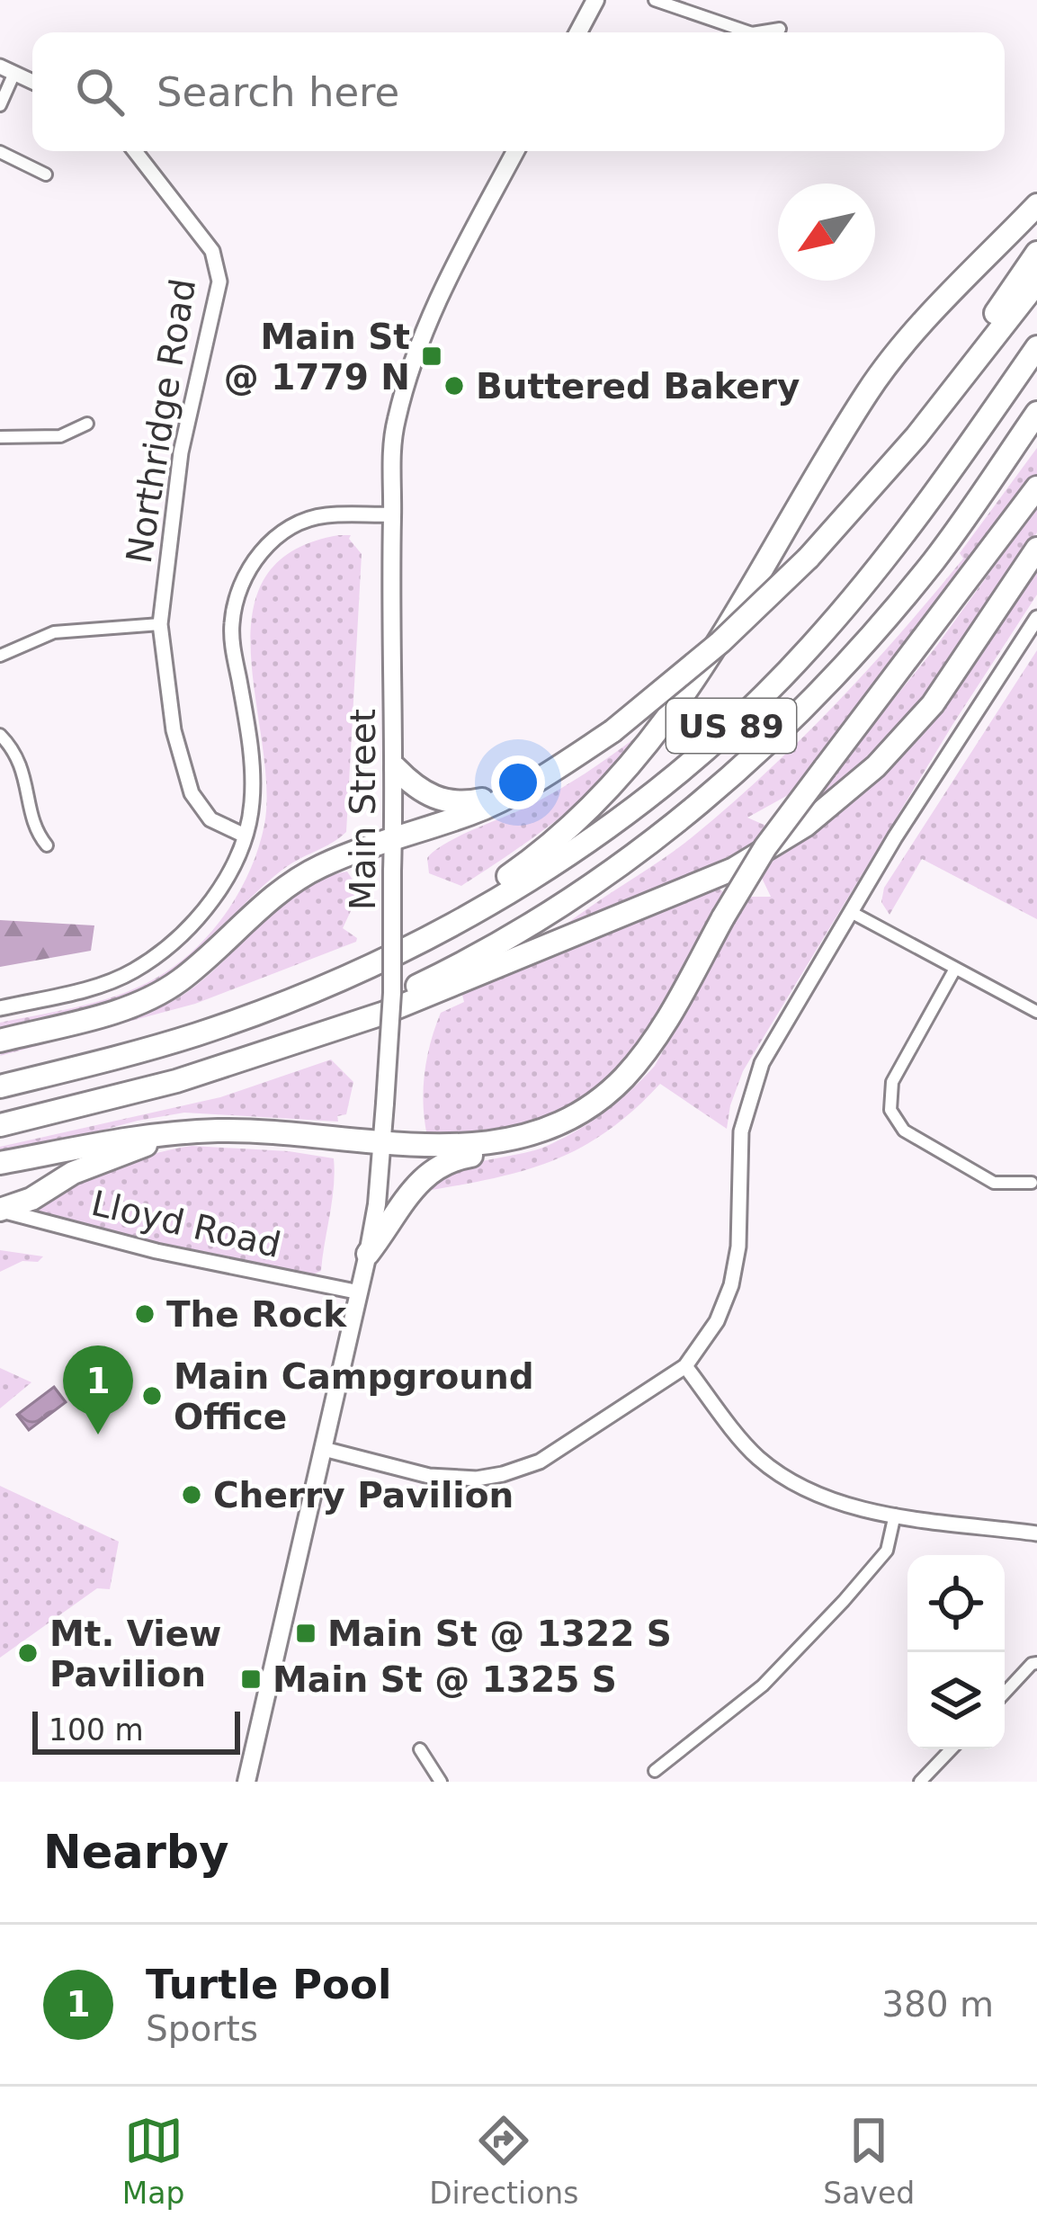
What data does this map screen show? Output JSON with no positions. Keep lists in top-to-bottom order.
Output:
{
  "streets": {
    "highway": ["US 89"],
    "main road": ["Main Street"],
    "street": ["Northridge Road", "Lloyd Road"]
  },
  "places": {
    "transit": ["Main St @ 1779 N", "Main St @ 1322 S", "Main St @ 1325 S"],
    "other": [
      "Buttered Bakery",
      "The Rock",
      "Main Campground Office",
      "Cherry Pavilion",
      "Mt. View Pavilion"
    ]
  },
  "scale_bar": "100 m",
  "north": "bottom left",
  "page": {
    "search": "Search here",
    "pins": "1",
    "scale": "100 m",
    "heading": "Nearby",
    "list": [
      {
        "mark": "1",
        "name": "Turtle Pool",
        "note": "Sports",
        "value": "380 m"
      }
    ],
    "nav": ["Map", "Directions", "Saved"]
  }
}
